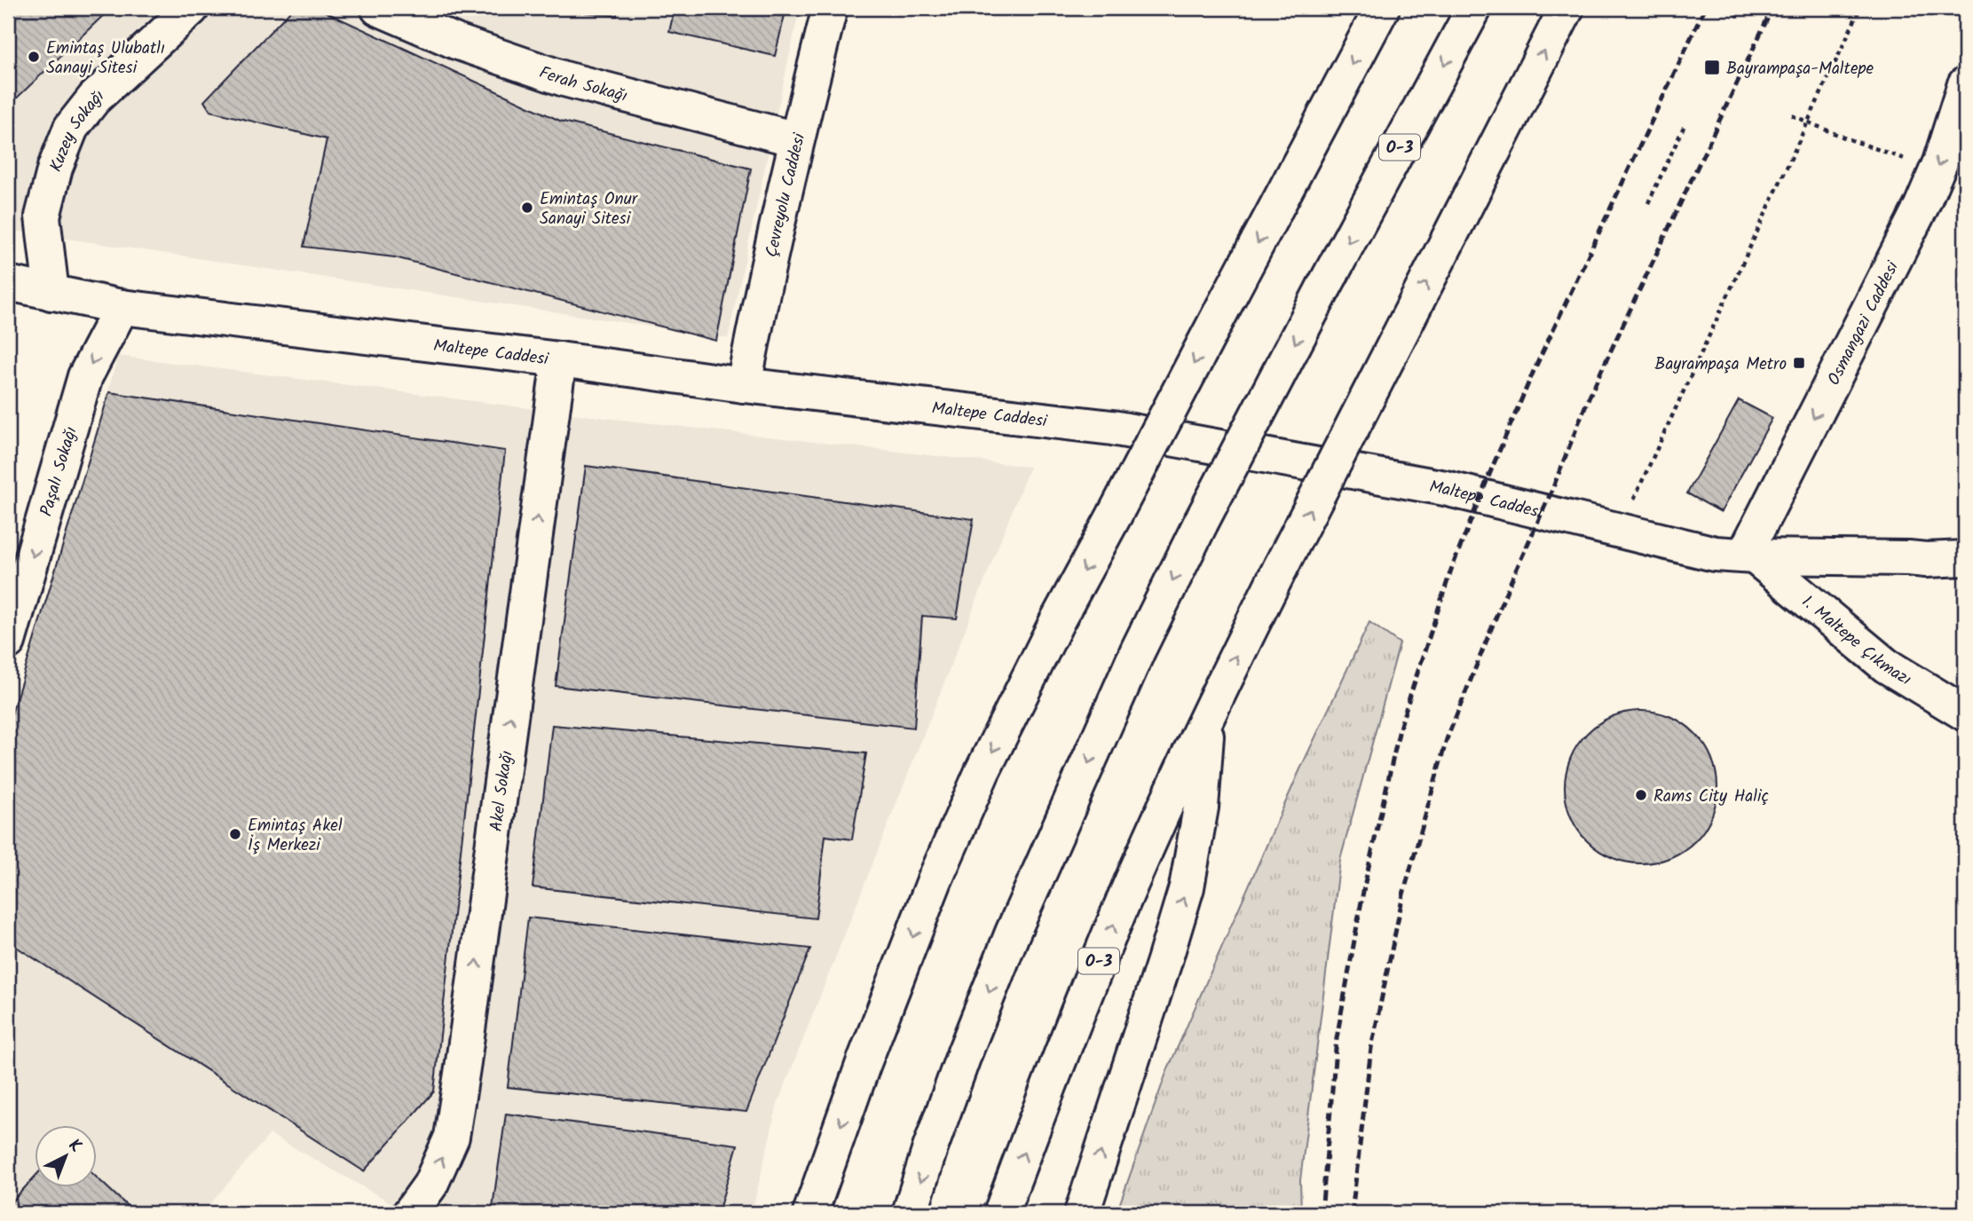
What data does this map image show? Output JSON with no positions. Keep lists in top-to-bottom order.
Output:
{
  "streets": {
    "main road": [
      "Ferah Sokağı",
      "Kuzey Sokağı",
      "O-3",
      "Çevreyolu Caddesi",
      "Osmangazi Caddesi",
      "Maltepe Caddesi",
      "Paşalı Sokağı",
      "1. Maltepe Çıkmazı",
      "Akel Sokağı"
    ]
  },
  "crossings": [
    ["Ferah Sokağı", "Çevreyolu Caddesi"],
    ["Kuzey Sokağı", "Maltepe Caddesi"],
    ["Çevreyolu Caddesi", "Maltepe Caddesi"],
    ["Osmangazi Caddesi", "Maltepe Caddesi"],
    ["Osmangazi Caddesi", "1. Maltepe Çıkmazı"],
    ["Maltepe Caddesi", "Paşalı Sokağı"],
    ["Maltepe Caddesi", "1. Maltepe Çıkmazı"],
    ["Maltepe Caddesi", "Akel Sokağı"]
  ],
  "one_way": ["Osmangazi Caddesi", "Paşalı Sokağı", "Akel Sokağı"],
  "places": {
    "other": [
      "Emintaş Ulubatlı Sanayi Sitesi",
      "Emintaş Onur Sanayi Sitesi",
      "Rams City Haliç",
      "Emintaş Akel İş Merkezi"
    ],
    "transit": ["Bayrampaşa-Maltepe", "Bayrampaşa Metro"]
  },
  "north": "top right"
}
